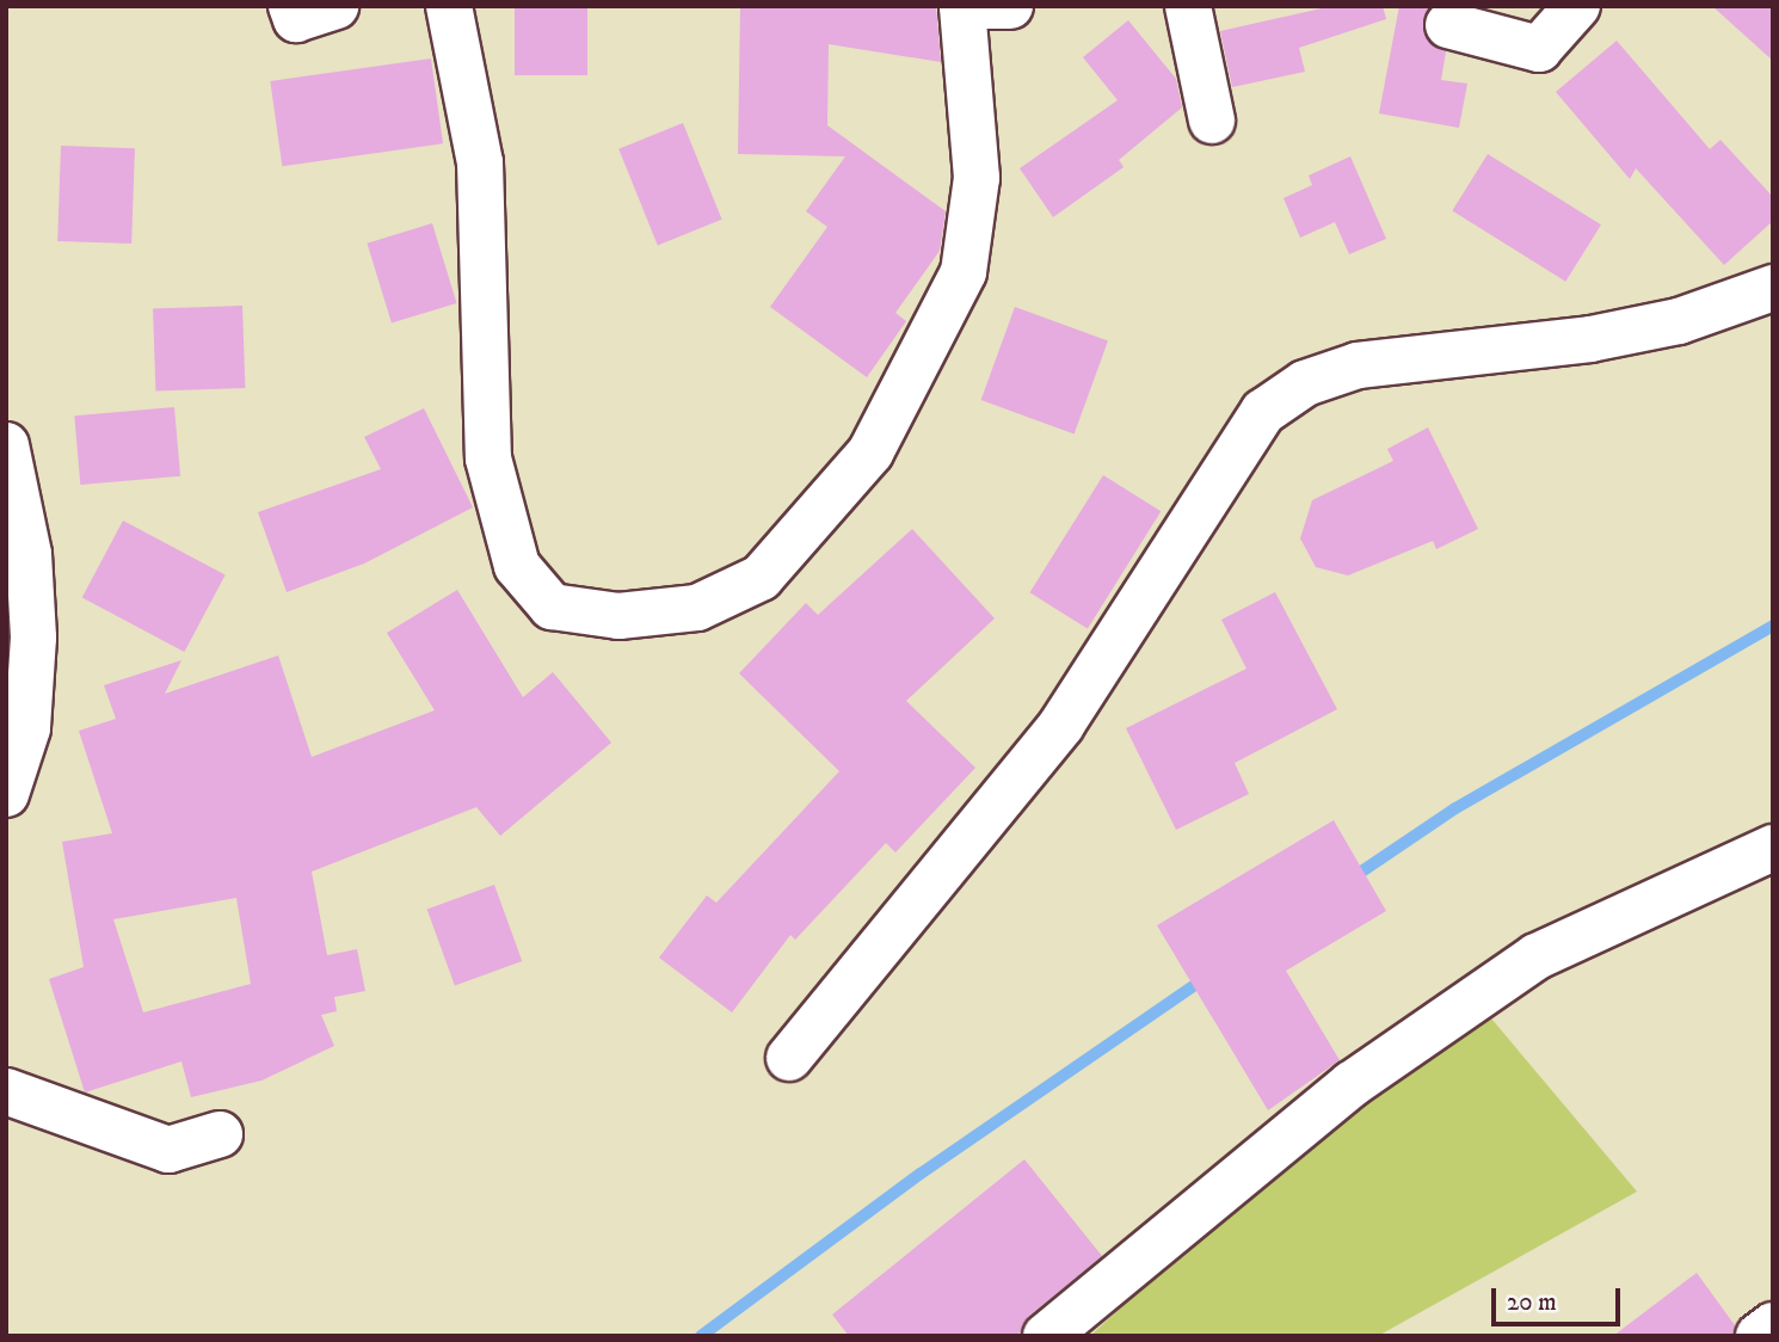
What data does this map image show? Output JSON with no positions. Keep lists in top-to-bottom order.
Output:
{
  "scale_bar": "20 m"
}
